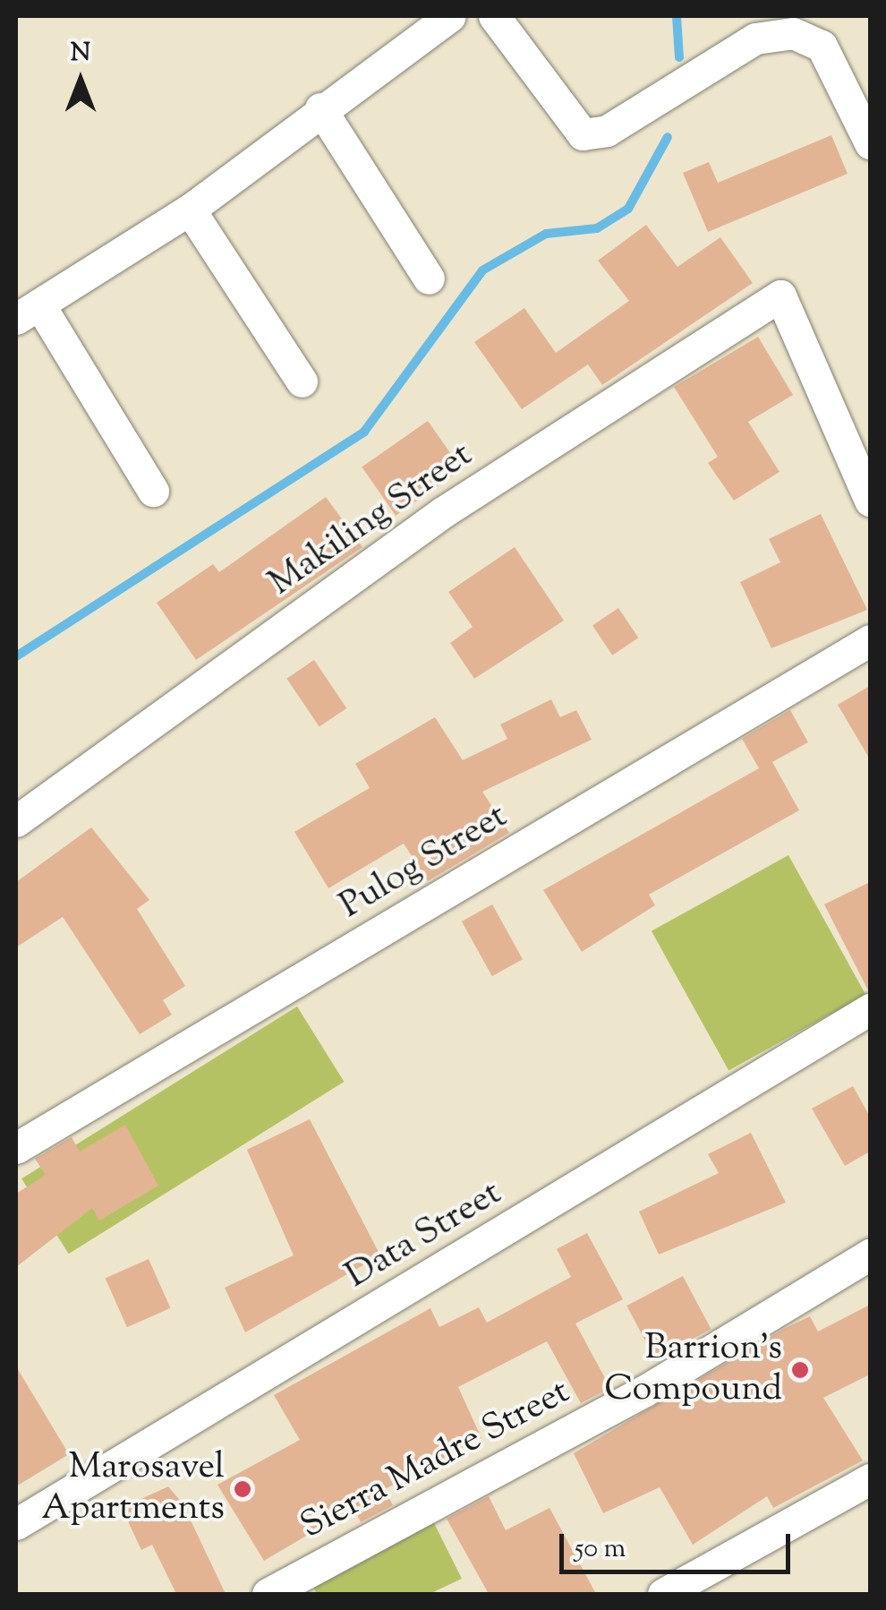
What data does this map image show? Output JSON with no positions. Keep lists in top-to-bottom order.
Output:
{
  "streets": {
    "street": [
      "Makiling Street",
      "Pulog Street",
      "Data Street",
      "Sierra Madre Street"
    ]
  },
  "places": ["Barrion's Compound", "Marosavel Apartments"],
  "scale_bar": "50 m",
  "north": "top"
}
